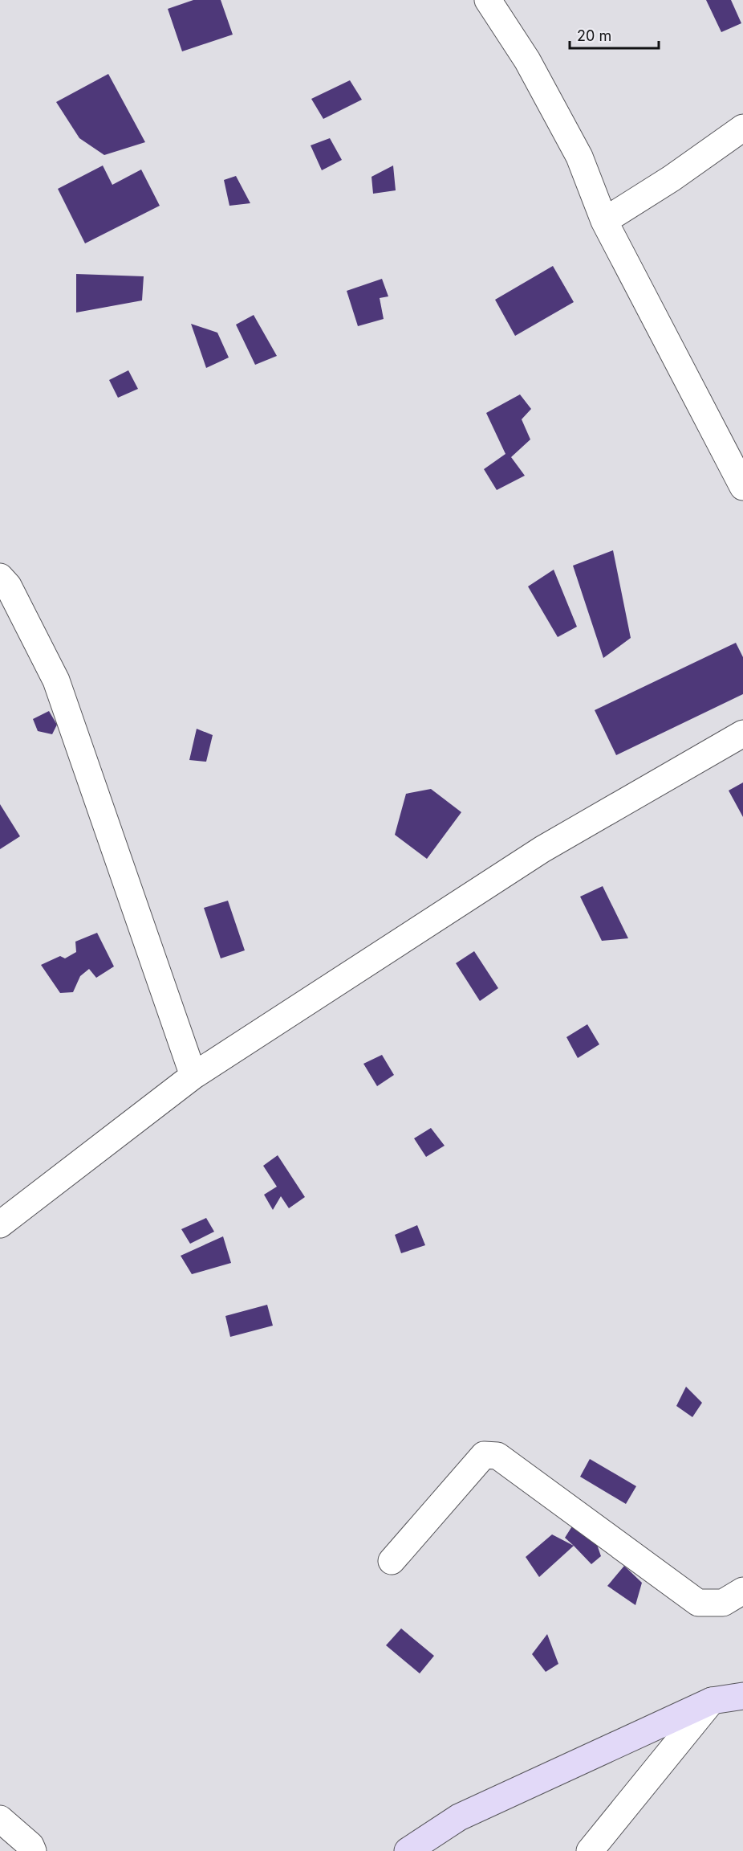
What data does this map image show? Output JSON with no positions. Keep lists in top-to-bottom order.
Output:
{
  "scale_bar": "20 m"
}
